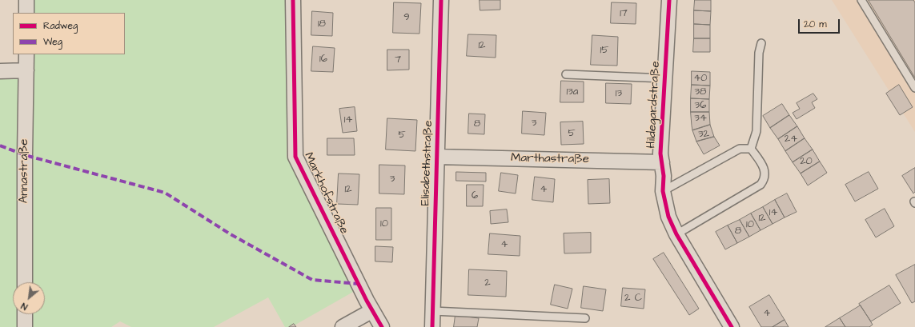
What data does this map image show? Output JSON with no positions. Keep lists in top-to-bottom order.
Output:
{
  "streets": {
    "street": [
      "Hildegardstraße",
      "Marthastraße",
      "Elisabethstraße",
      "Annastraße",
      "Markhofstraße"
    ]
  },
  "crossings": [
    ["Hildegardstraße", "Marthastraße"],
    ["Marthastraße", "Elisabethstraße"]
  ],
  "house_numbers": [
    "17",
    "9",
    "18",
    "12",
    "15",
    "16",
    "7",
    "40",
    "13a",
    "38",
    "13",
    "36",
    "34",
    "14",
    "3",
    "8",
    "5",
    "32",
    "5",
    "24",
    "20",
    "3",
    "12",
    "4",
    "6",
    "14",
    "12",
    "10",
    "10",
    "8",
    "4",
    "2",
    "2 C",
    "4"
  ],
  "legend": ["Radweg", "Weg"],
  "scale_bar": "20 m",
  "north": "bottom left"
}
